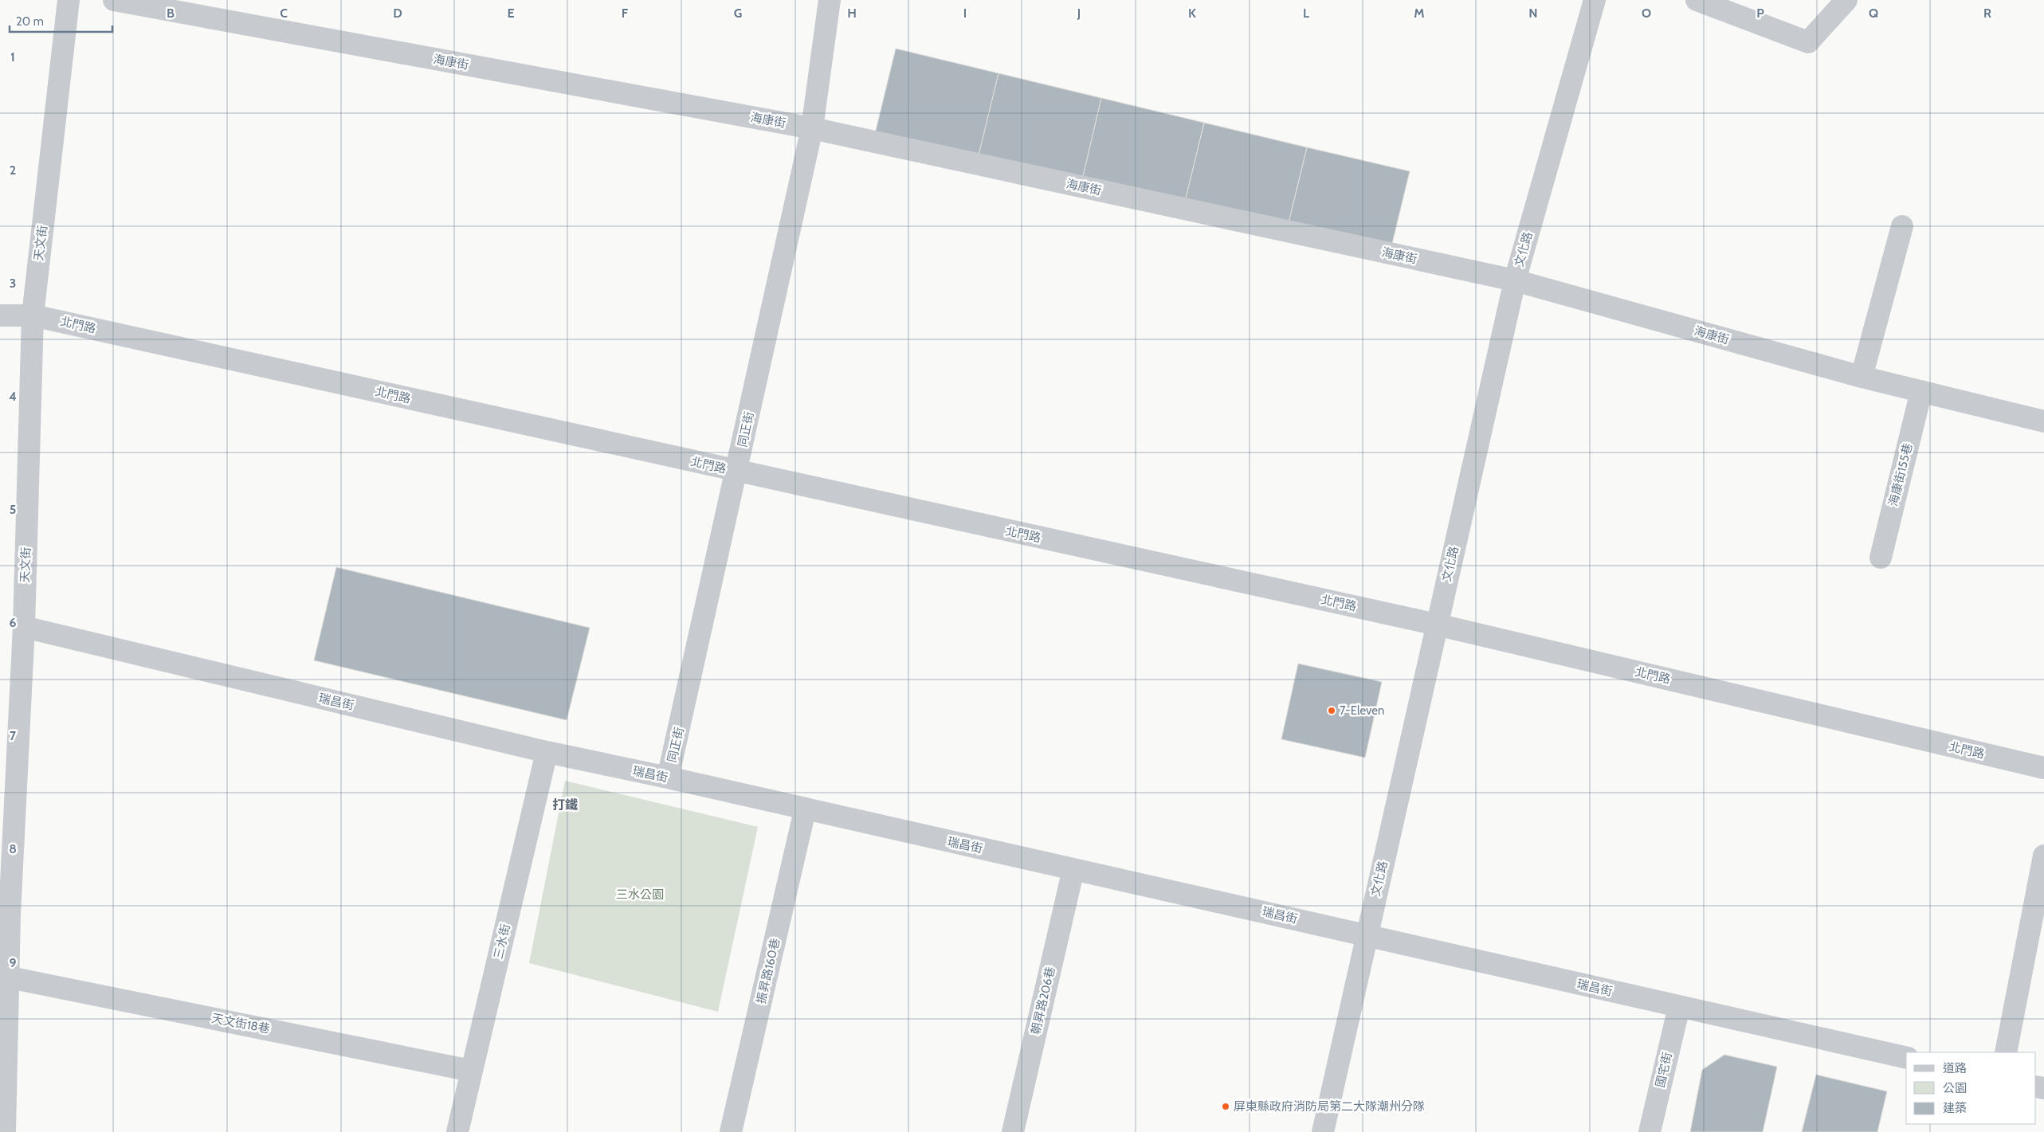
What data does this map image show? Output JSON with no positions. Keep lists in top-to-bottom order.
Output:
{
  "streets": {
    "street": [
      "海康街",
      "天文街",
      "文化路",
      "北門路",
      "同正街",
      "海康街155巷",
      "瑞昌街",
      "三水街",
      "振昇路160巷",
      "朝昇路206巷",
      "天文街18巷",
      "國宅街"
    ]
  },
  "crossings": [
    ["海康街", "文化路"],
    ["海康街", "同正街"],
    ["海康街", "海康街155巷"],
    ["天文街", "北門路"],
    ["天文街", "瑞昌街"],
    ["天文街", "天文街18巷"],
    ["文化路", "北門路"],
    ["文化路", "瑞昌街"],
    ["北門路", "同正街"],
    ["同正街", "瑞昌街"],
    ["瑞昌街", "三水街"],
    ["瑞昌街", "振昇路160巷"],
    ["瑞昌街", "朝昇路206巷"],
    ["瑞昌街", "國宅街"],
    ["三水街", "天文街18巷"]
  ],
  "districts": ["打鐵"],
  "parks": ["三水公園"],
  "places": ["7-Eleven", "屏東縣政府消防局第二大隊潮州分隊"],
  "legend": ["道路", "公園", "建築"],
  "scale_bar": "20 m",
  "grid": {
    "columns": [
      "B",
      "C",
      "D",
      "E",
      "F",
      "G",
      "H",
      "I",
      "J",
      "K",
      "L",
      "M",
      "N",
      "O",
      "P",
      "Q",
      "R"
    ],
    "rows": [
      "1",
      "2",
      "3",
      "4",
      "5",
      "6",
      "7",
      "8",
      "9"
    ]
  }
}
